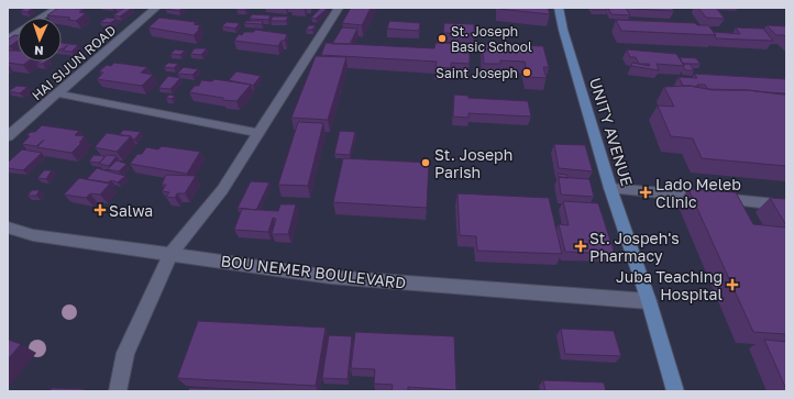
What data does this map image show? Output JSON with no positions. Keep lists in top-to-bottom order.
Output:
{
  "streets": {
    "main road": ["UNITY AVENUE"],
    "street": ["HAI SIJUN ROAD", "BOU NEMER BOULEVARD"]
  },
  "crossings": [
    ["UNITY AVENUE", "BOU NEMER BOULEVARD"]
  ],
  "places": {
    "other": ["St. Joseph Basic School", "Saint Joseph", "St. Joseph Parish"],
    "health": [
      "Lado Meleb Clinic",
      "Salwa",
      "St. Jospeh's Pharmacy",
      "Juba Teaching Hospital"
    ]
  },
  "north": "bottom"
}
